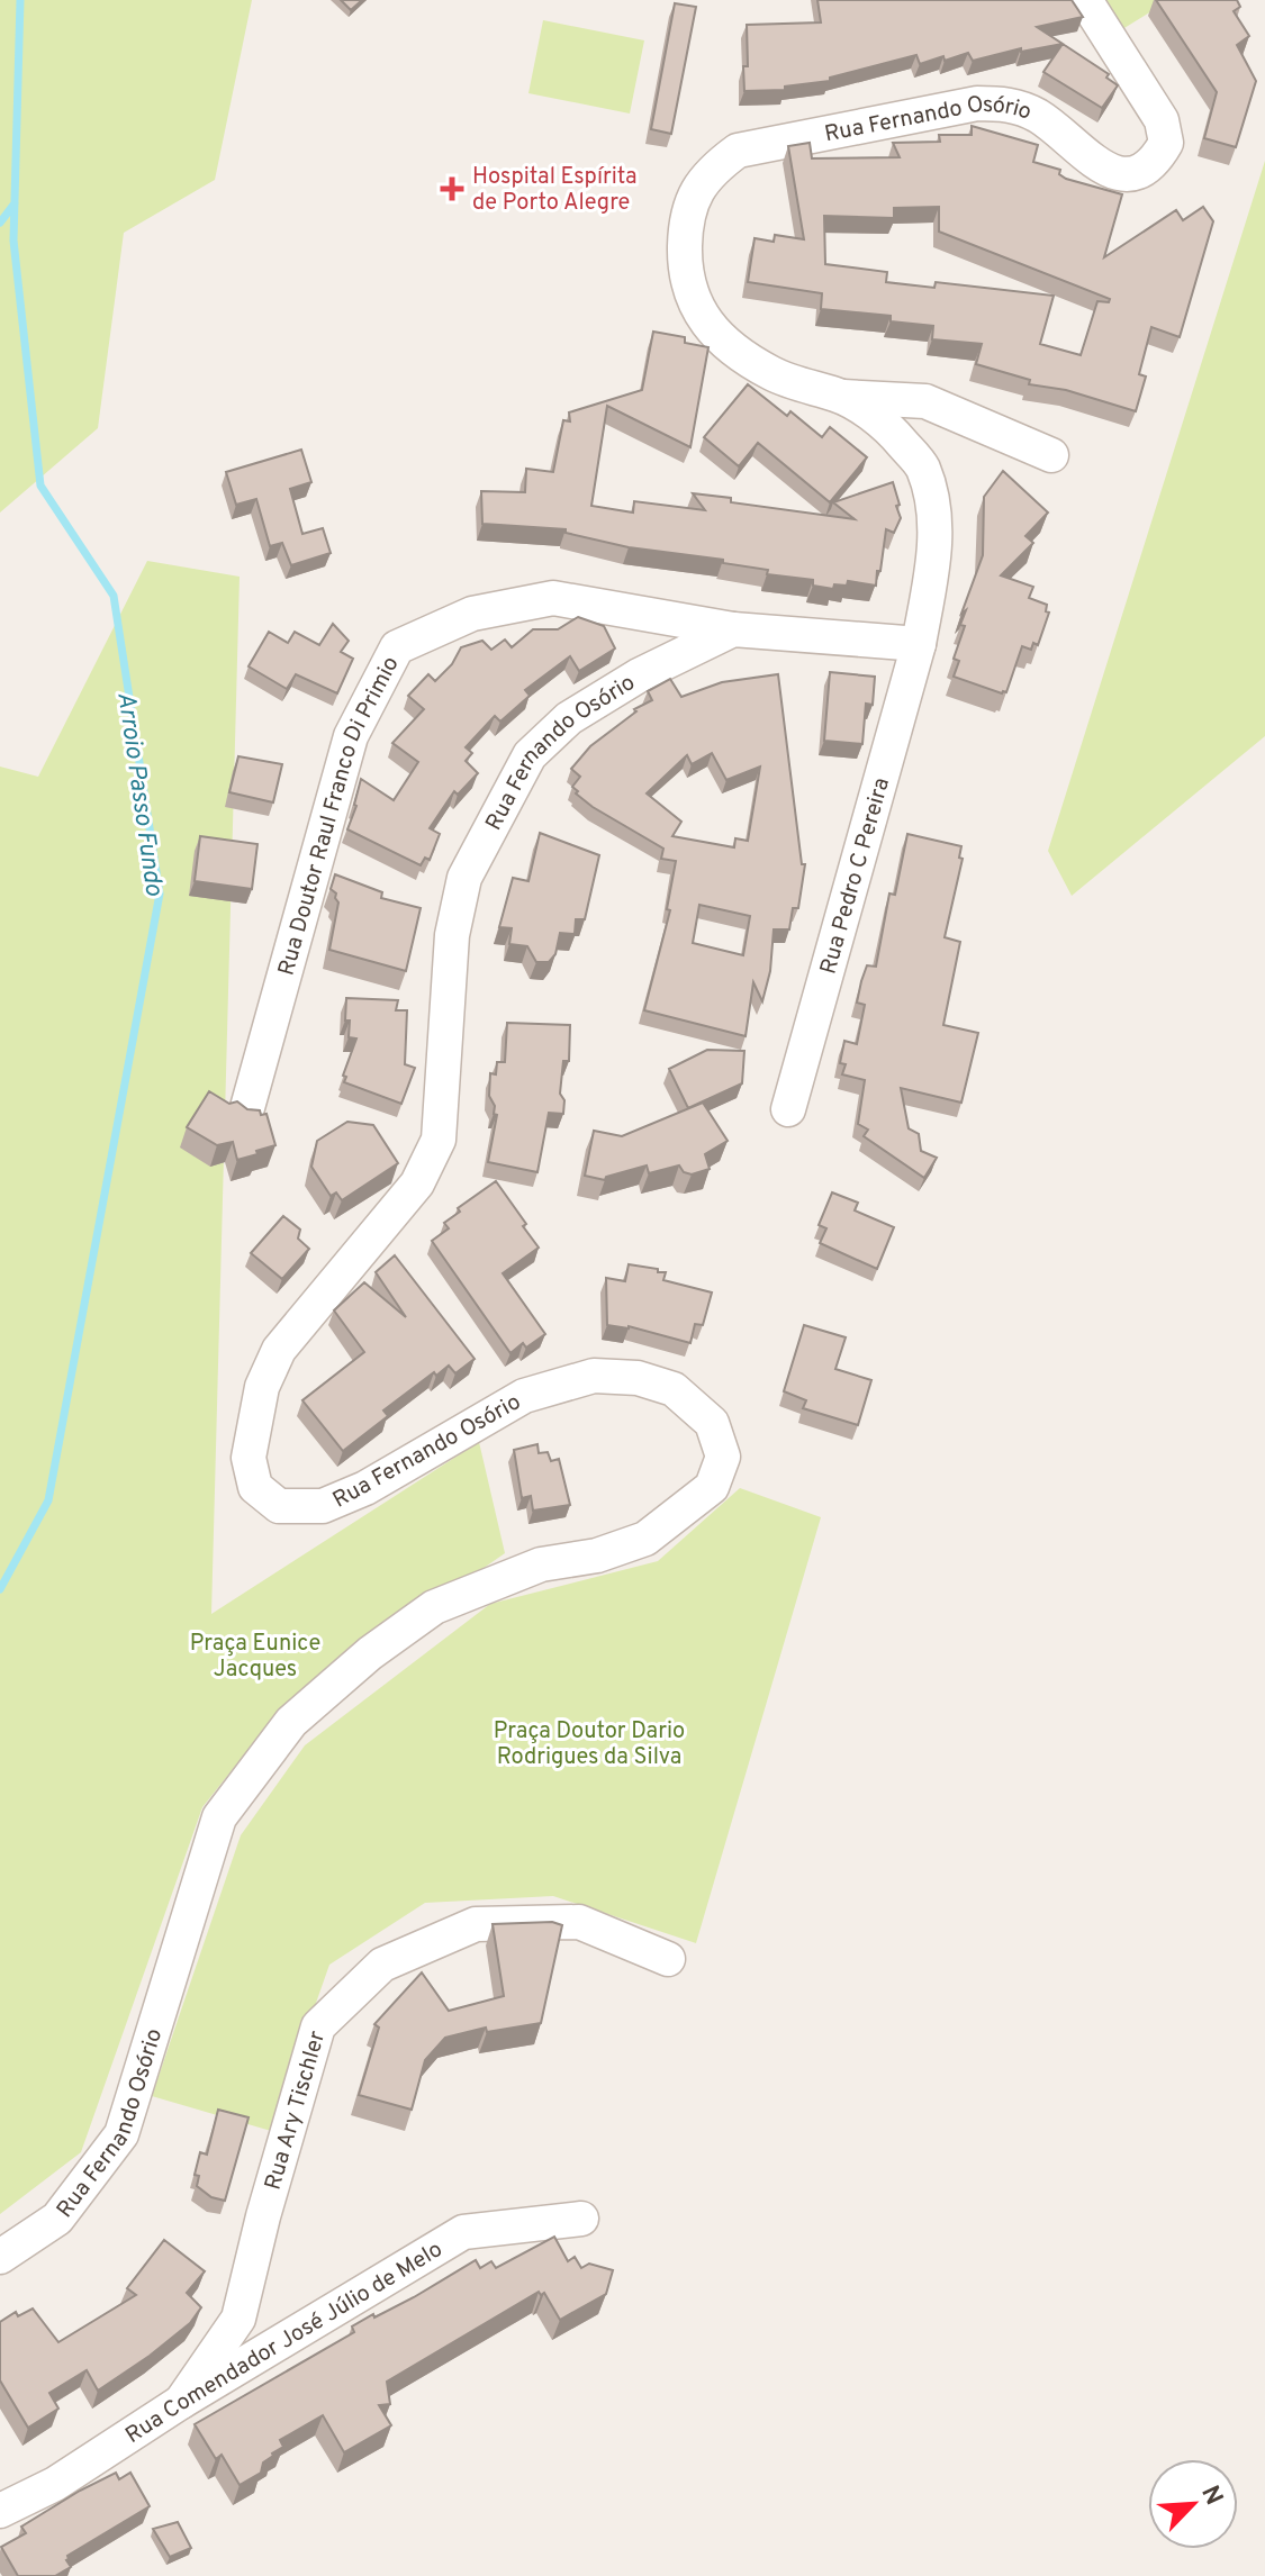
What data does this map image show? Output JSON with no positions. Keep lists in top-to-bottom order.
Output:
{
  "streets": {
    "street": [
      "Rua Fernando Osório",
      "Rua Doutor Raul Franco Di Primio",
      "Rua Pedro C Pereira",
      "Rua Ary Tischler",
      "Rua Comendador José Júlio de Melo"
    ]
  },
  "crossings": [
    ["Rua Fernando Osório", "Rua Doutor Raul Franco Di Primio"],
    ["Rua Fernando Osório", "Rua Pedro C Pereira"],
    ["Rua Ary Tischler", "Rua Comendador José Júlio de Melo"]
  ],
  "water": ["Arroio Passo Fundo"],
  "parks": ["Praça Eunice Jacques", "Praça Doutor Dario Rodrigues da Silva"],
  "places": {
    "health": ["Hospital Espírita de Porto Alegre"]
  },
  "north": "top right"
}
